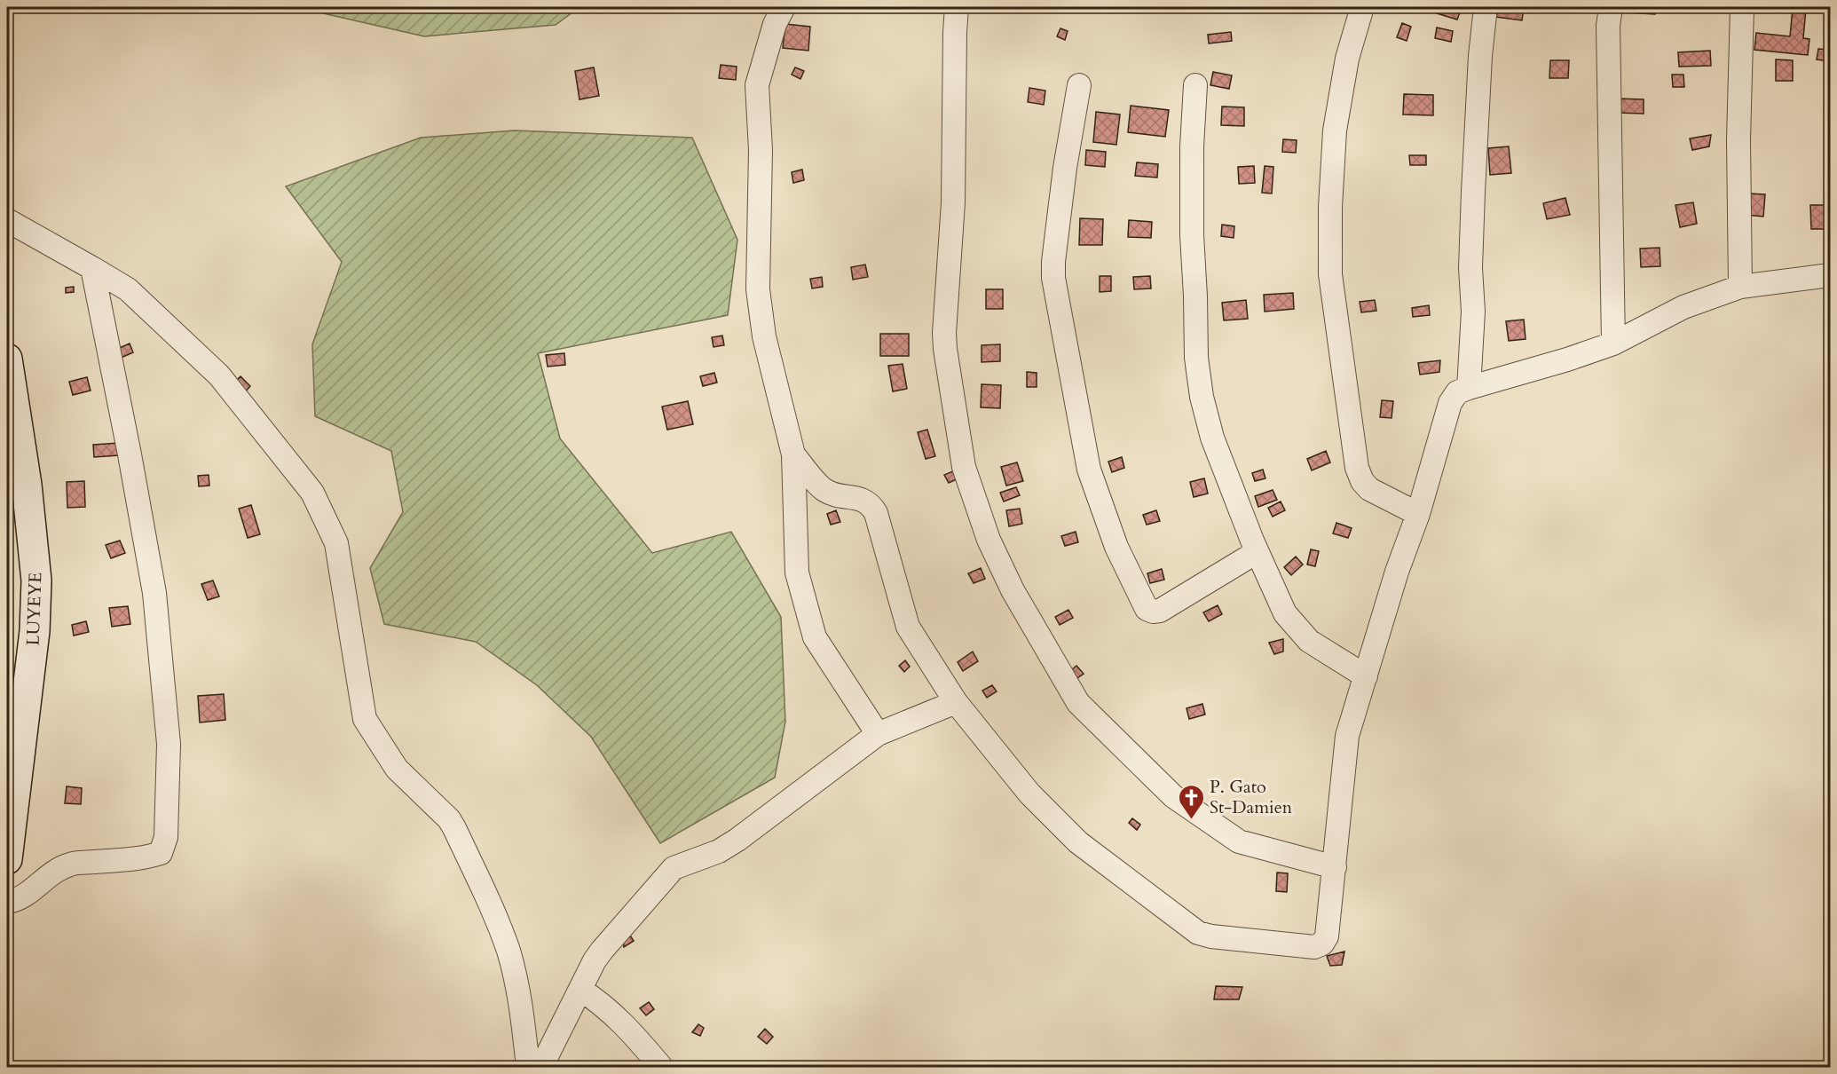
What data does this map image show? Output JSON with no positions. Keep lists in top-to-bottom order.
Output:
{
  "streets": {
    "street": ["LUYEYE"]
  },
  "places": {
    "church": ["P. Gato St-Damien"]
  }
}
